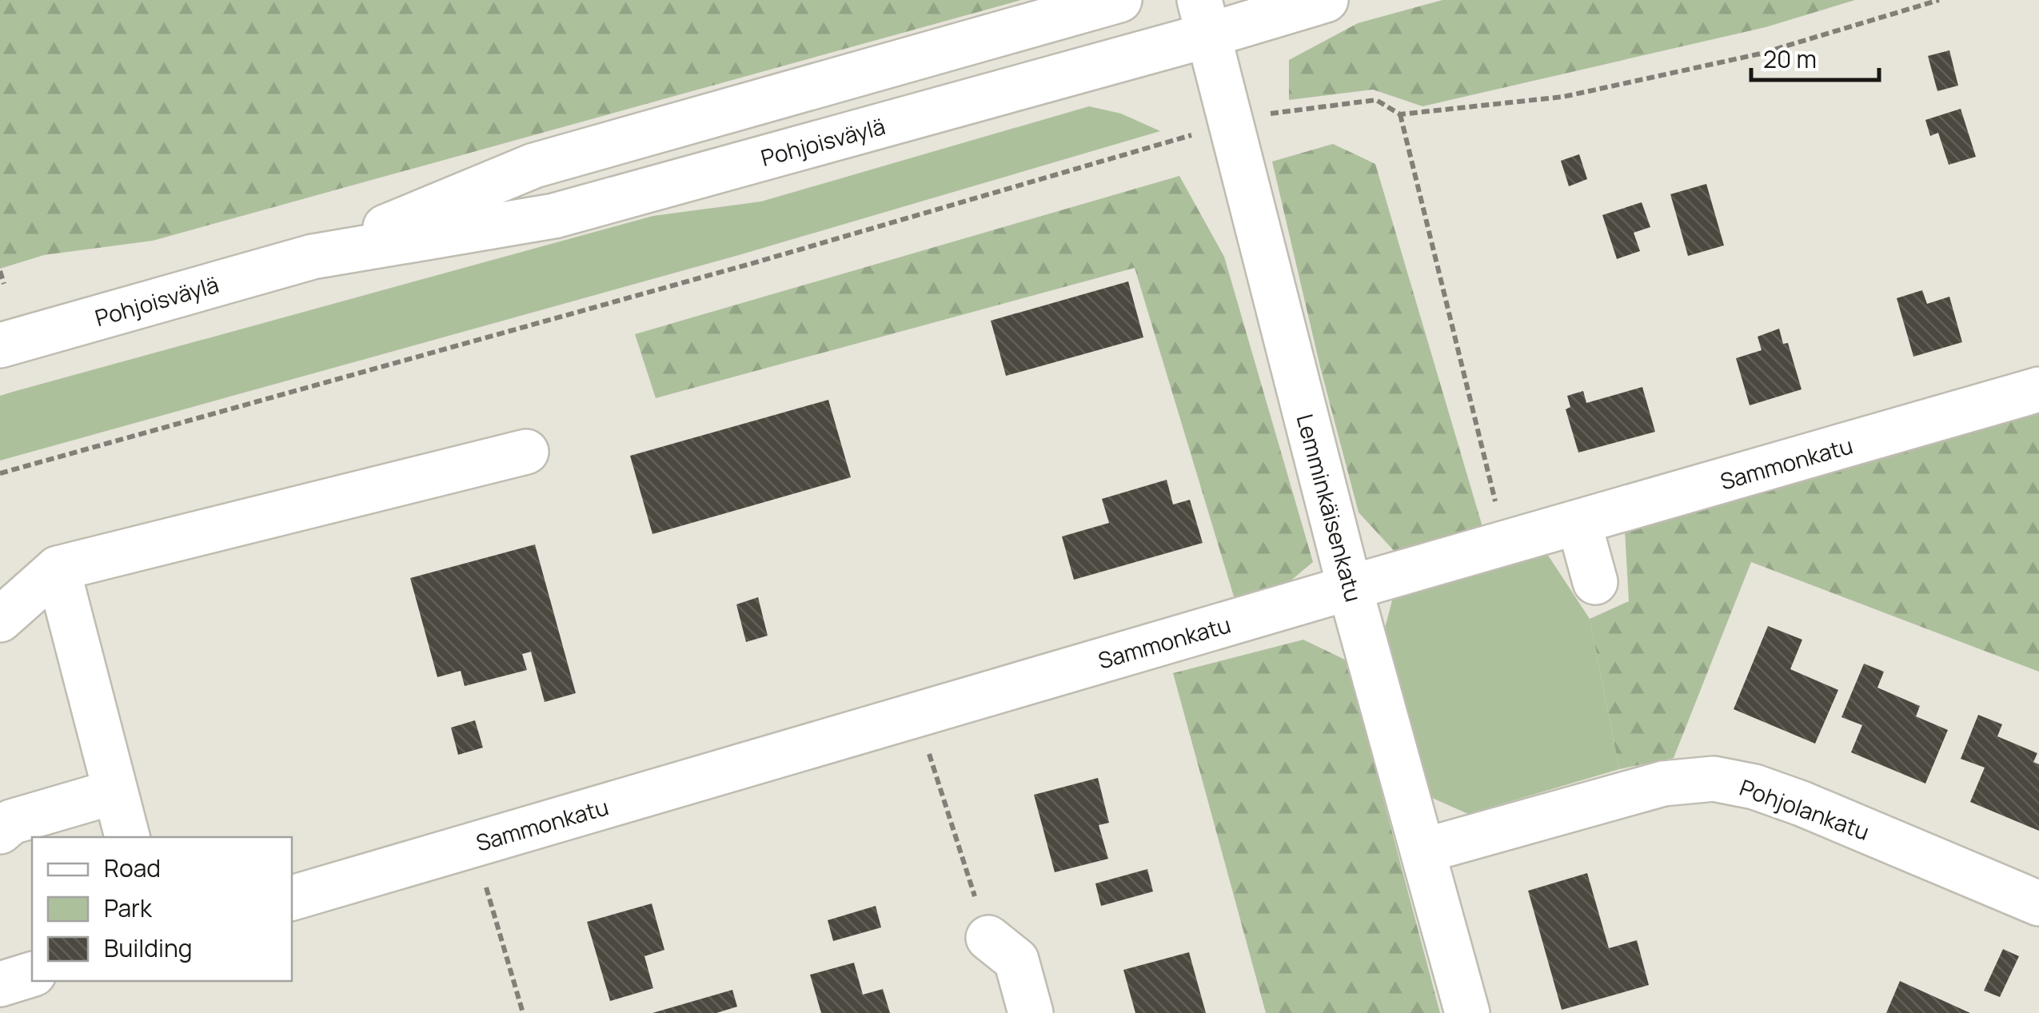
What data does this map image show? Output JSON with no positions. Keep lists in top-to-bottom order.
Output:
{
  "streets": {
    "street": [
      "Pohjoisväylä",
      "Sammonkatu",
      "Lemminkäisenkatu",
      "Pohjolankatu"
    ]
  },
  "crossings": [
    ["Pohjoisväylä", "Lemminkäisenkatu"],
    ["Sammonkatu", "Lemminkäisenkatu"],
    ["Lemminkäisenkatu", "Pohjolankatu"]
  ],
  "legend": ["Road", "Park", "Building"],
  "scale_bar": "20 m"
}
